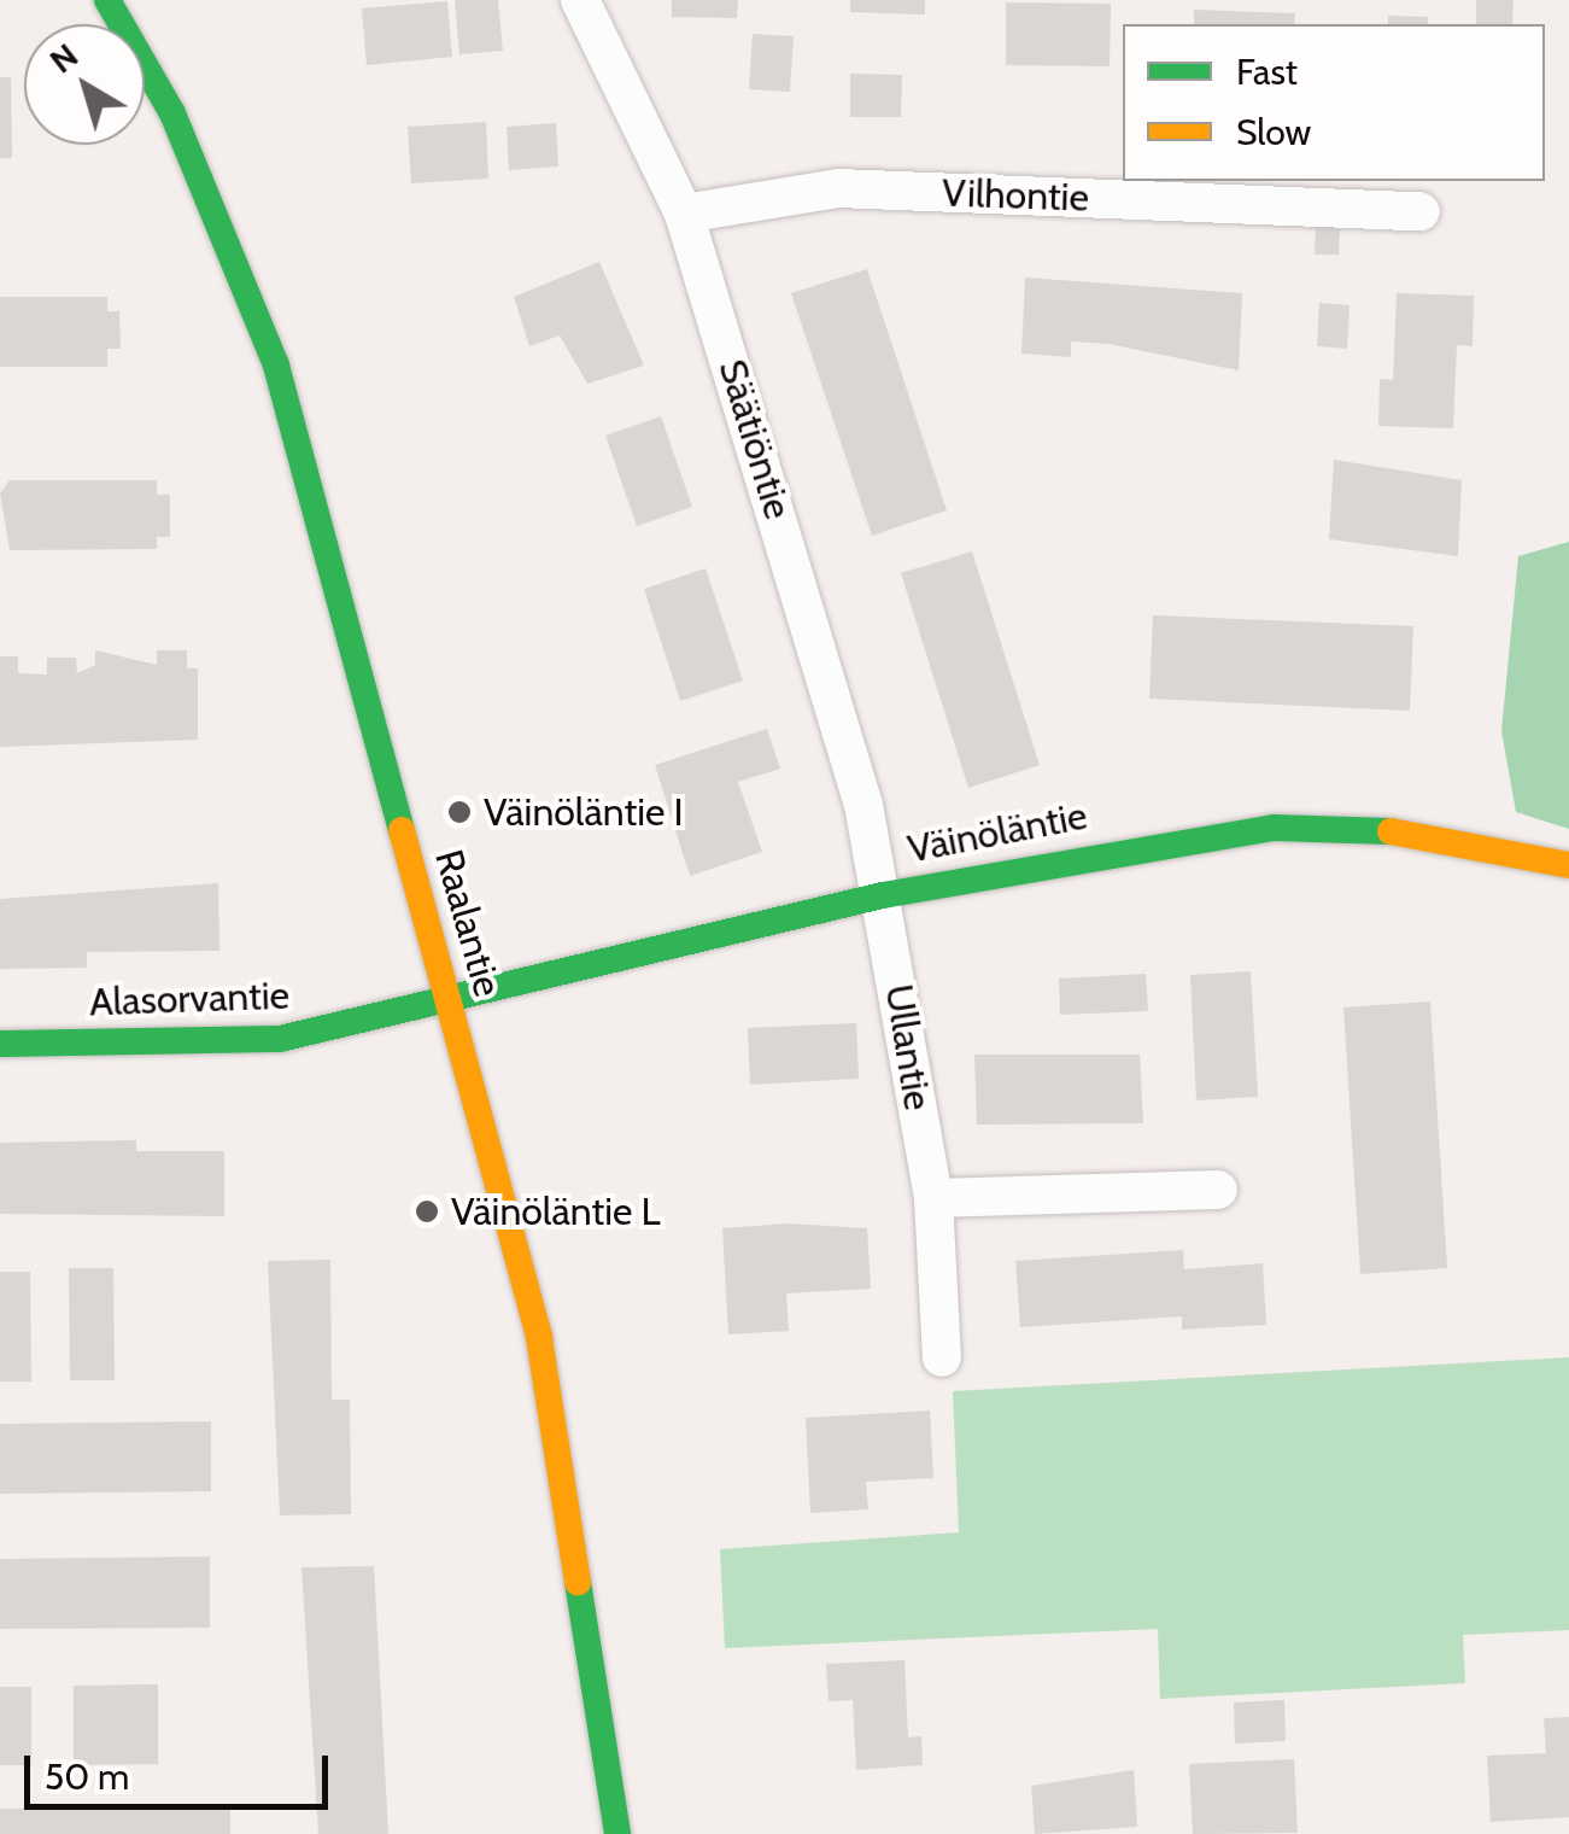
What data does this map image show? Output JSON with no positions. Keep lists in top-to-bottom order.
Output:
{
  "streets": {
    "street": [
      "Vilhontie",
      "Säätiöntie",
      "Väinöläntie",
      "Raalantie",
      "Alasorvantie",
      "Ullantie"
    ]
  },
  "crossings": [
    ["Vilhontie", "Säätiöntie"],
    ["Säätiöntie", "Väinöläntie"],
    ["Säätiöntie", "Ullantie"],
    ["Väinöläntie", "Raalantie"],
    ["Väinöläntie", "Alasorvantie"],
    ["Väinöläntie", "Ullantie"],
    ["Raalantie", "Alasorvantie"]
  ],
  "places": ["Väinöläntie I", "Väinöläntie L"],
  "legend": ["Fast", "Slow"],
  "scale_bar": "50 m",
  "north": "top left"
}
